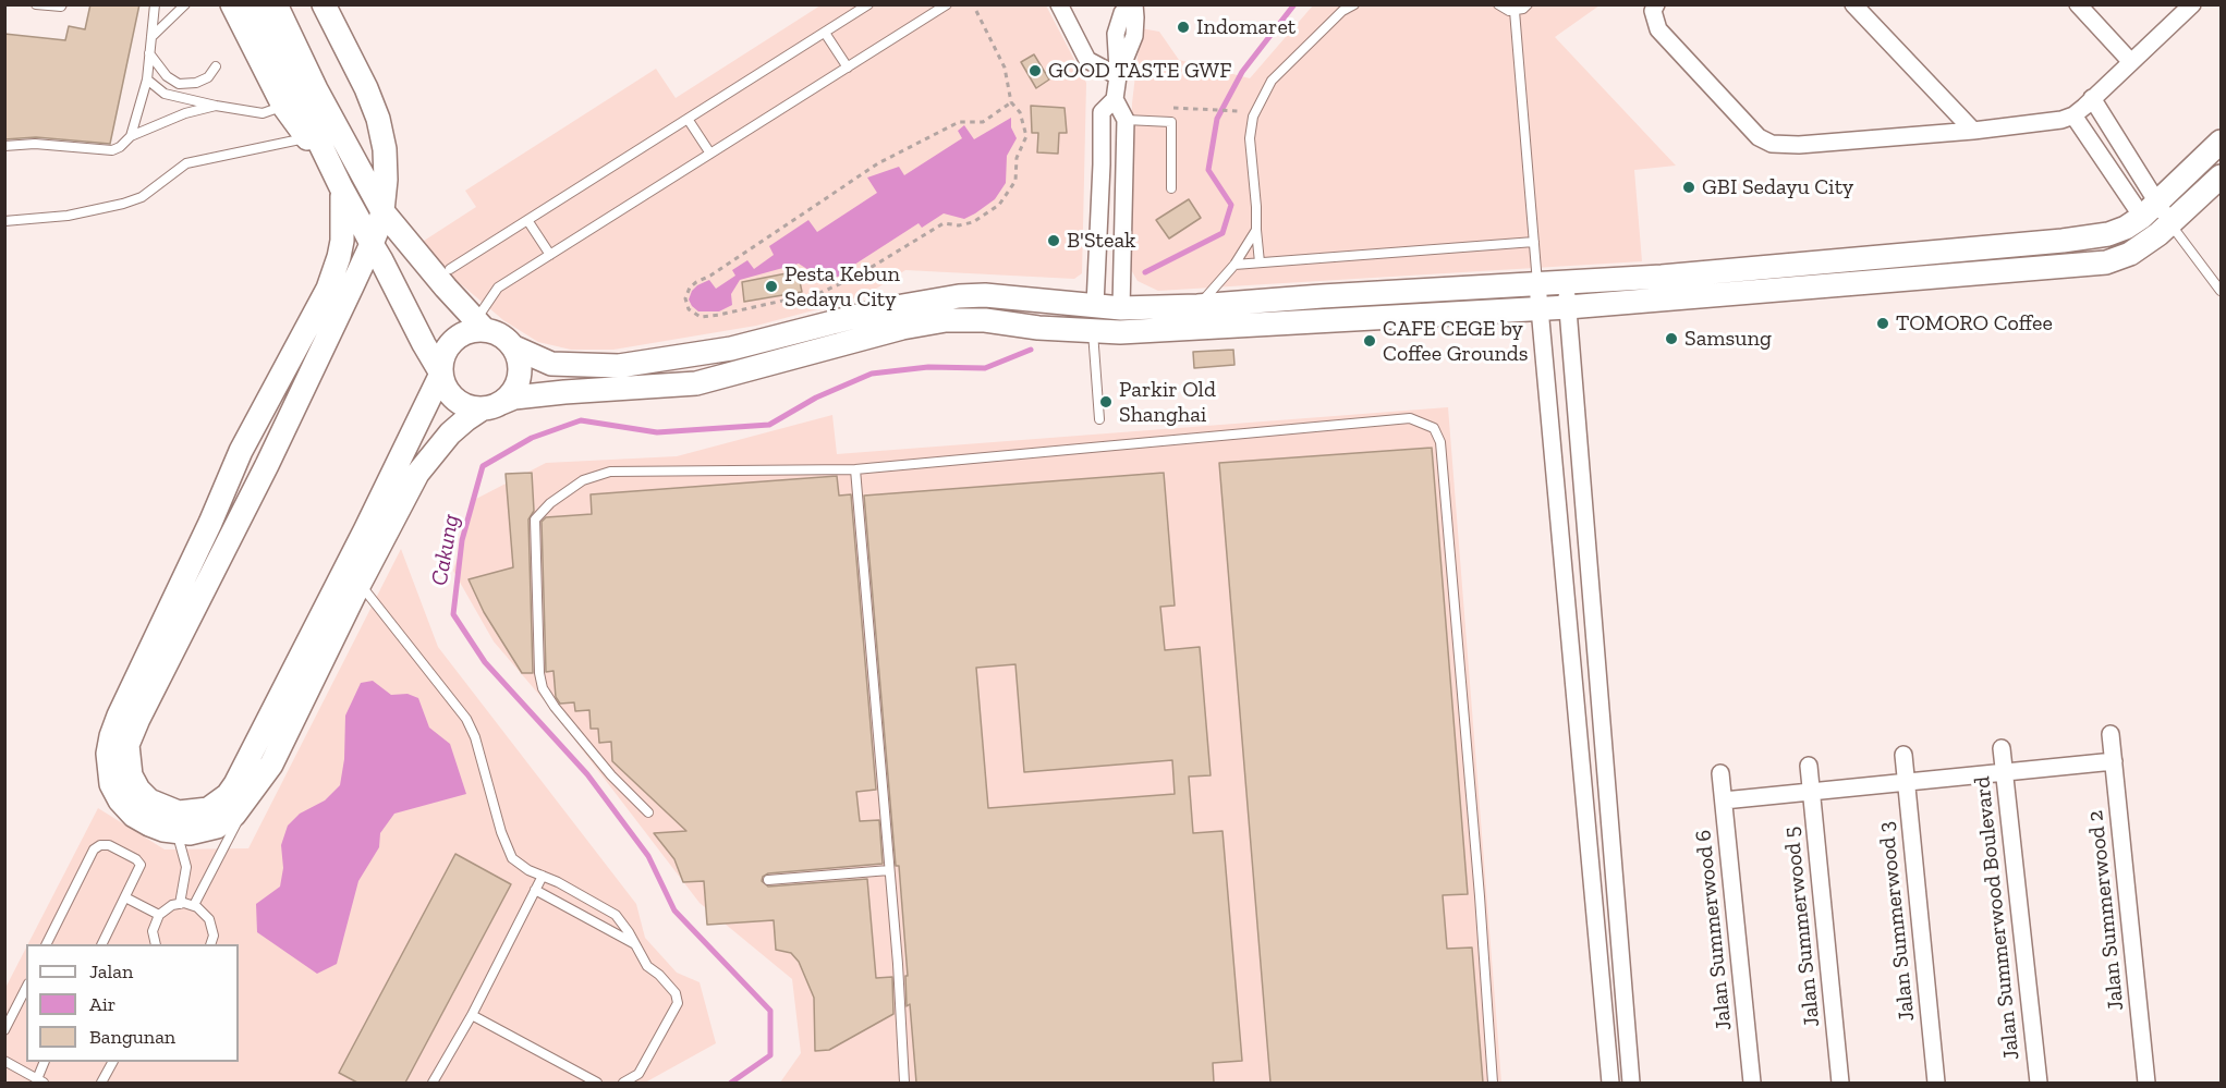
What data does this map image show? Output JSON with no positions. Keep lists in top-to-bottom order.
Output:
{
  "streets": {
    "street": [
      "Jalan Summerwood 2",
      "Jalan Summerwood Boulevard",
      "Jalan Summerwood 3",
      "Jalan Summerwood 5",
      "Jalan Summerwood 6"
    ]
  },
  "water": ["Cakung"],
  "places": [
    "Indomaret",
    "GOOD TASTE GWF",
    "GBI Sedayu City",
    "B'Steak",
    "Pesta Kebun Sedayu City",
    "TOMORO Coffee",
    "Samsung",
    "CAFE CEGE by Coffee Grounds",
    "Parkir Old Shanghai"
  ],
  "legend": ["Jalan", "Air", "Bangunan"]
}
